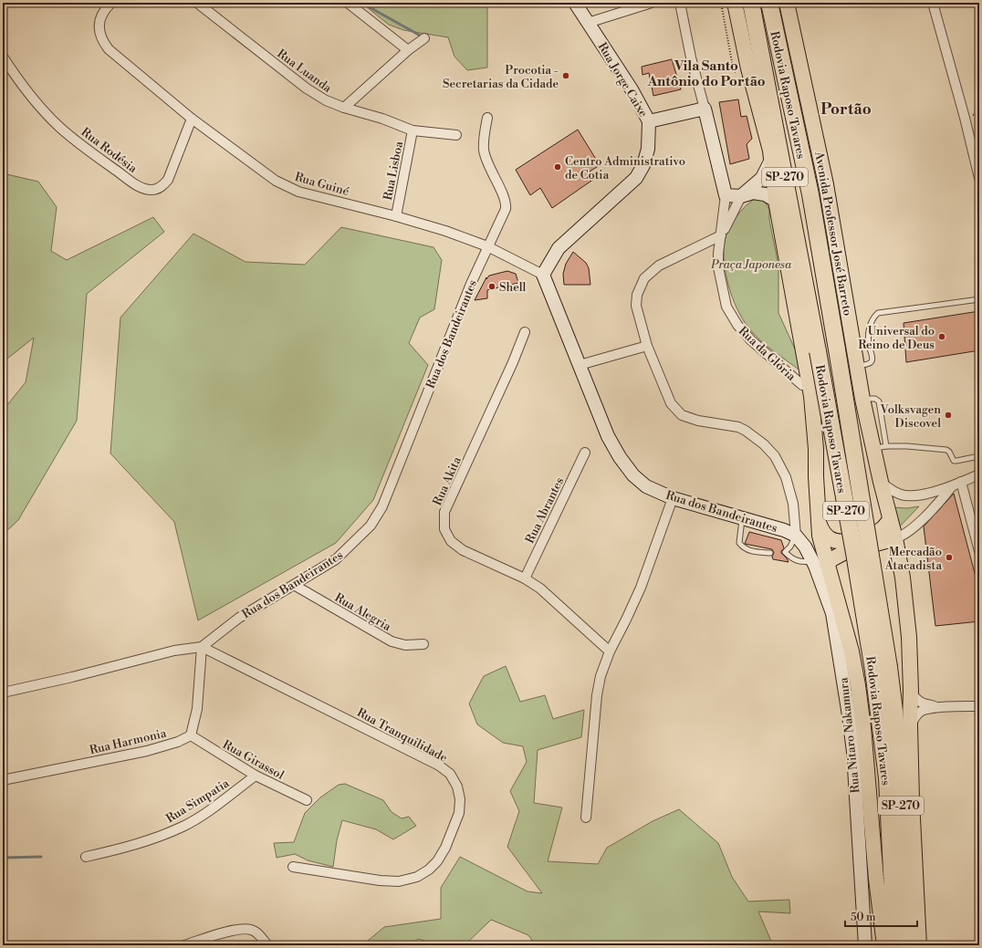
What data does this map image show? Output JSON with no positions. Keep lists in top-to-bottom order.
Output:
{
  "streets": {
    "highway": ["Rodovia Raposo Tavares", "SP-270", "Avenida Professor José Barreto"],
    "main road": ["Rua Jorge Caixe", "Rua dos Bandeirantes", "Rua Nitaro Nakamura"],
    "street": [
      "Rua Luanda",
      "Rua Rodésia",
      "Rua Lisboa",
      "Rua Guiné",
      "Rua da Glória",
      "Rua Akita",
      "Rua Abrantes",
      "Rua Alegria",
      "Rua Tranquilidade",
      "Rua Harmonia",
      "Rua Girassol",
      "Rua Simpatia"
    ]
  },
  "crossings": [
    ["Rua Luanda", "Rua Lisboa"],
    ["Rua Jorge Caixe", "Rua Guiné"],
    ["Rua Jorge Caixe", "Rua dos Bandeirantes"],
    ["Rua Rodésia", "Rua Guiné"],
    ["Rua Lisboa", "Rua Guiné"],
    ["Rua Guiné", "Rua dos Bandeirantes"],
    ["Rua dos Bandeirantes", "Rua Alegria"],
    ["Rua dos Bandeirantes", "Rua Tranquilidade"],
    ["Rua dos Bandeirantes", "Rua Nitaro Nakamura"],
    ["Rua Akita", "Rua Abrantes"],
    ["Rua Harmonia", "Rua Girassol"],
    ["Rua Girassol", "Rua Simpatia"]
  ],
  "districts": ["Vila Santo Antônio do Portão", "Portão"],
  "parks": ["Praça Japonesa"],
  "places": [
    "Procotia - Secretarias da Cidade",
    "Centro Administrativo de Cotia",
    "Shell",
    "Universal do Reino de Deus",
    "Volksvagen Discovel",
    "Mercadão Atacadista"
  ],
  "scale_bar": "50 m"
}
